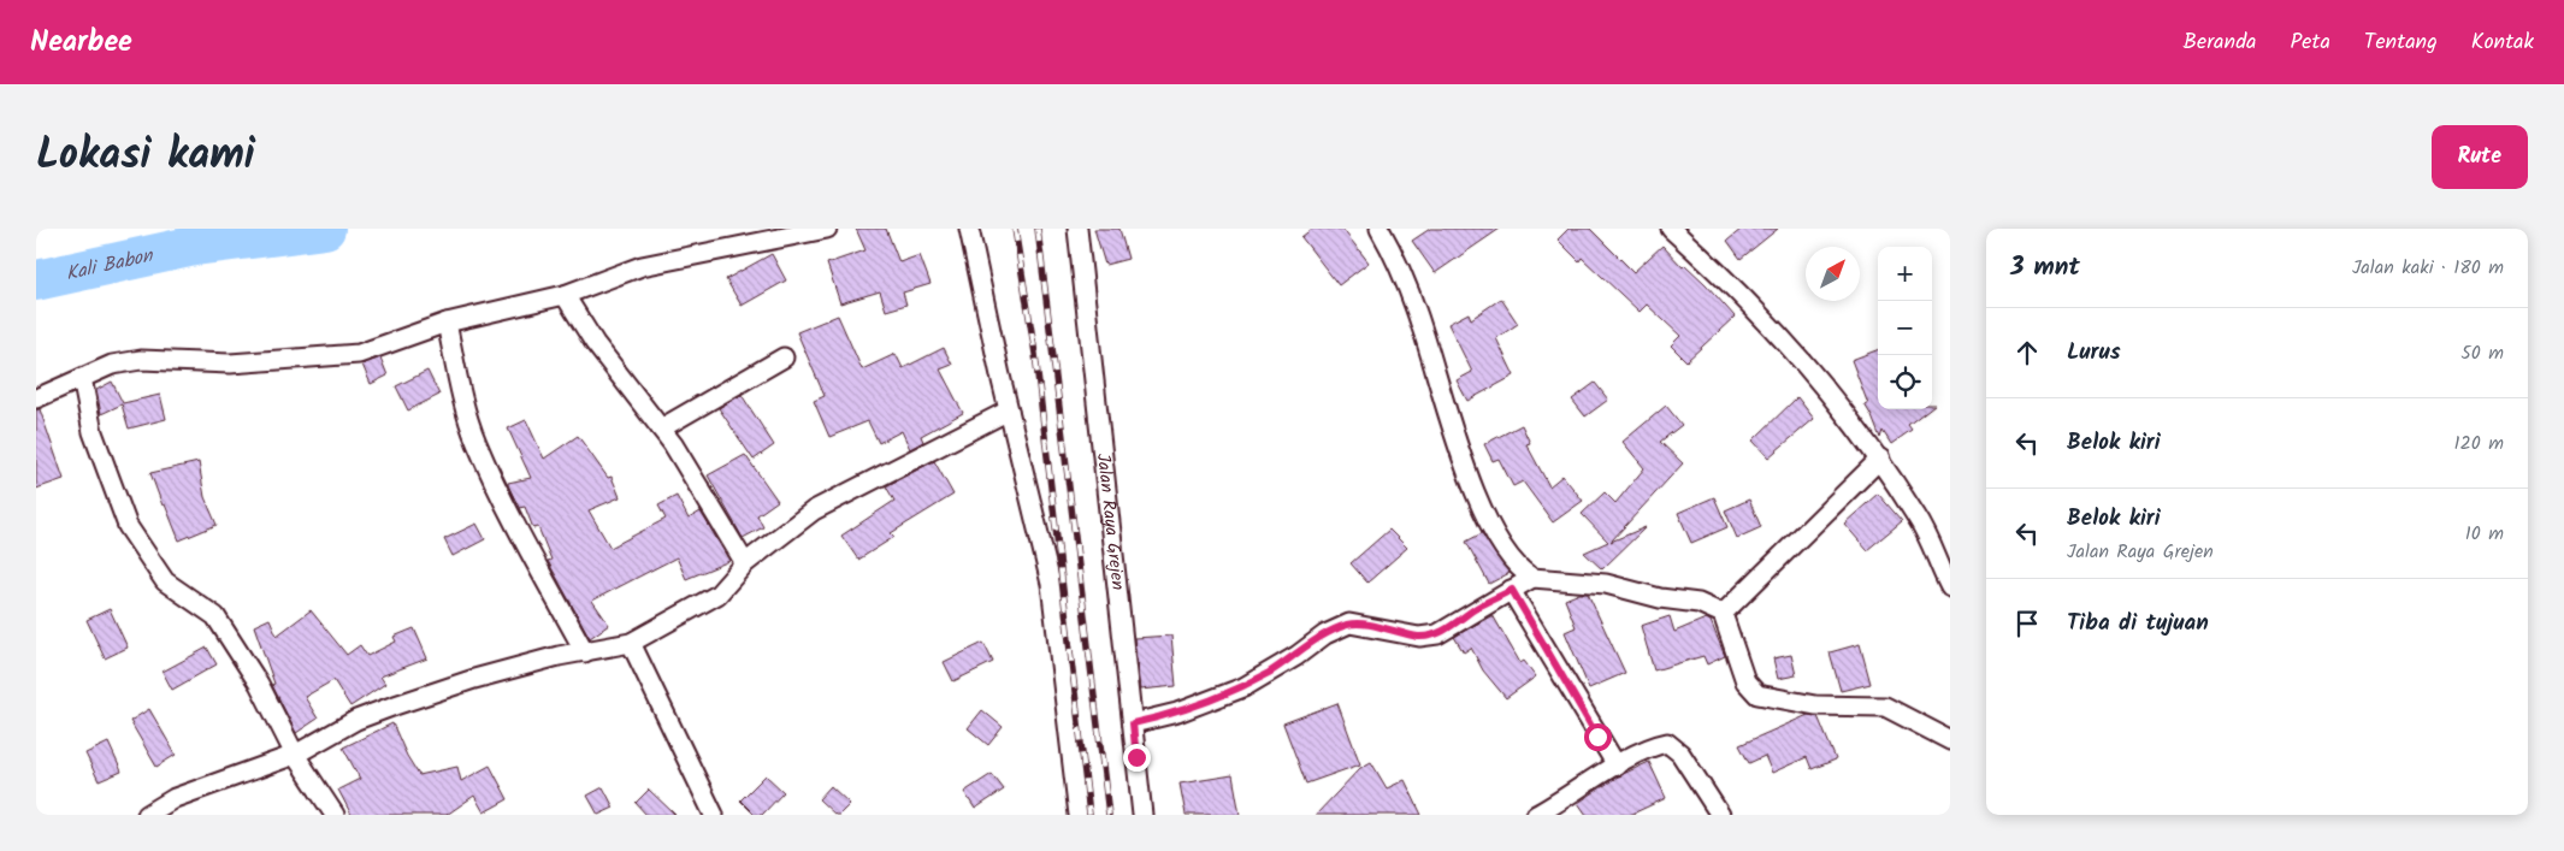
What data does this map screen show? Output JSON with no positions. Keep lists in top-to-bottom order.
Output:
{
  "streets": {
    "street": ["Jalan Raya Grejen"]
  },
  "water": ["Kali Babon"],
  "north": "top right",
  "page": {
    "header": "Nearbee",
    "nav": [
      "Beranda",
      "Peta",
      "Tentang",
      "Kontak"
    ],
    "title": "Lokasi kami",
    "buttons": "Rute",
    "heading": ["3 mnt", "Jalan kaki · 180 m"],
    "map_buttons": ["+", "−"],
    "list": [
      ["Lurus", "50 m"],
      ["Belok kiri", "120 m"],
      ["Belok kiri", "Jalan Raya Grejen", "10 m"],
      "Tiba di tujuan"
    ]
  }
}
